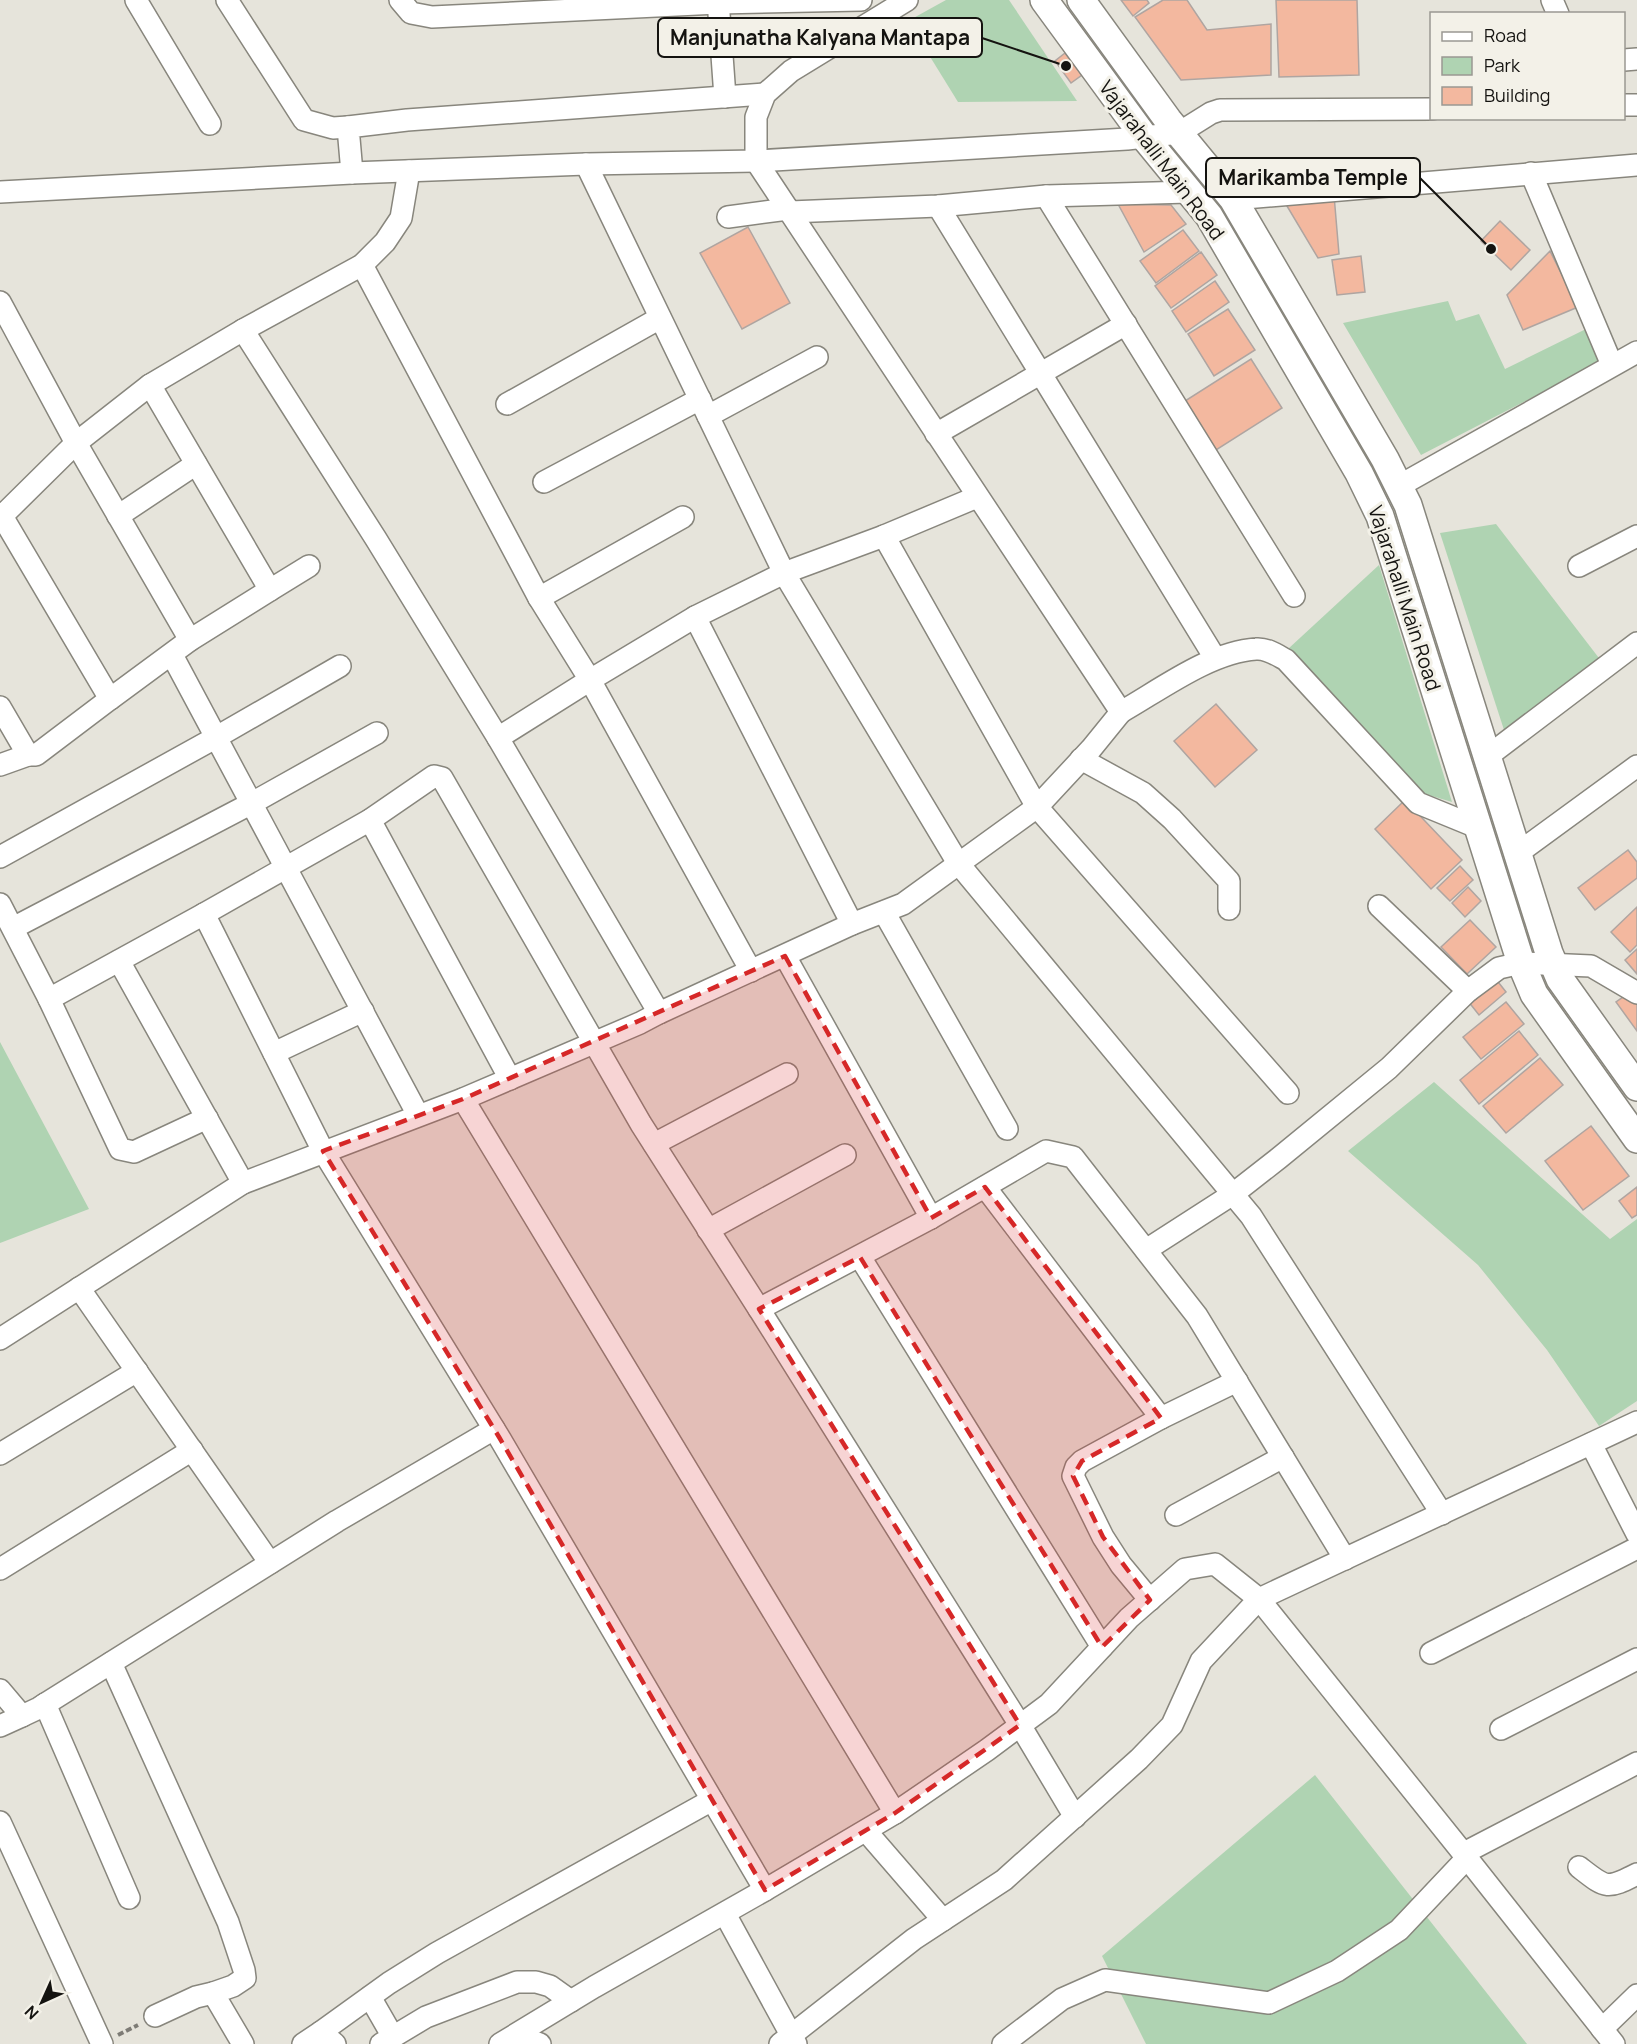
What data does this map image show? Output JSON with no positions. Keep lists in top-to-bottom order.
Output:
{
  "streets": {
    "main road": ["Vajarahalli Main Road"]
  },
  "places": ["Manjunatha Kalyana Mantapa", "Marikamba Temple"],
  "legend": ["Road", "Park", "Building"],
  "north": "bottom left"
}
